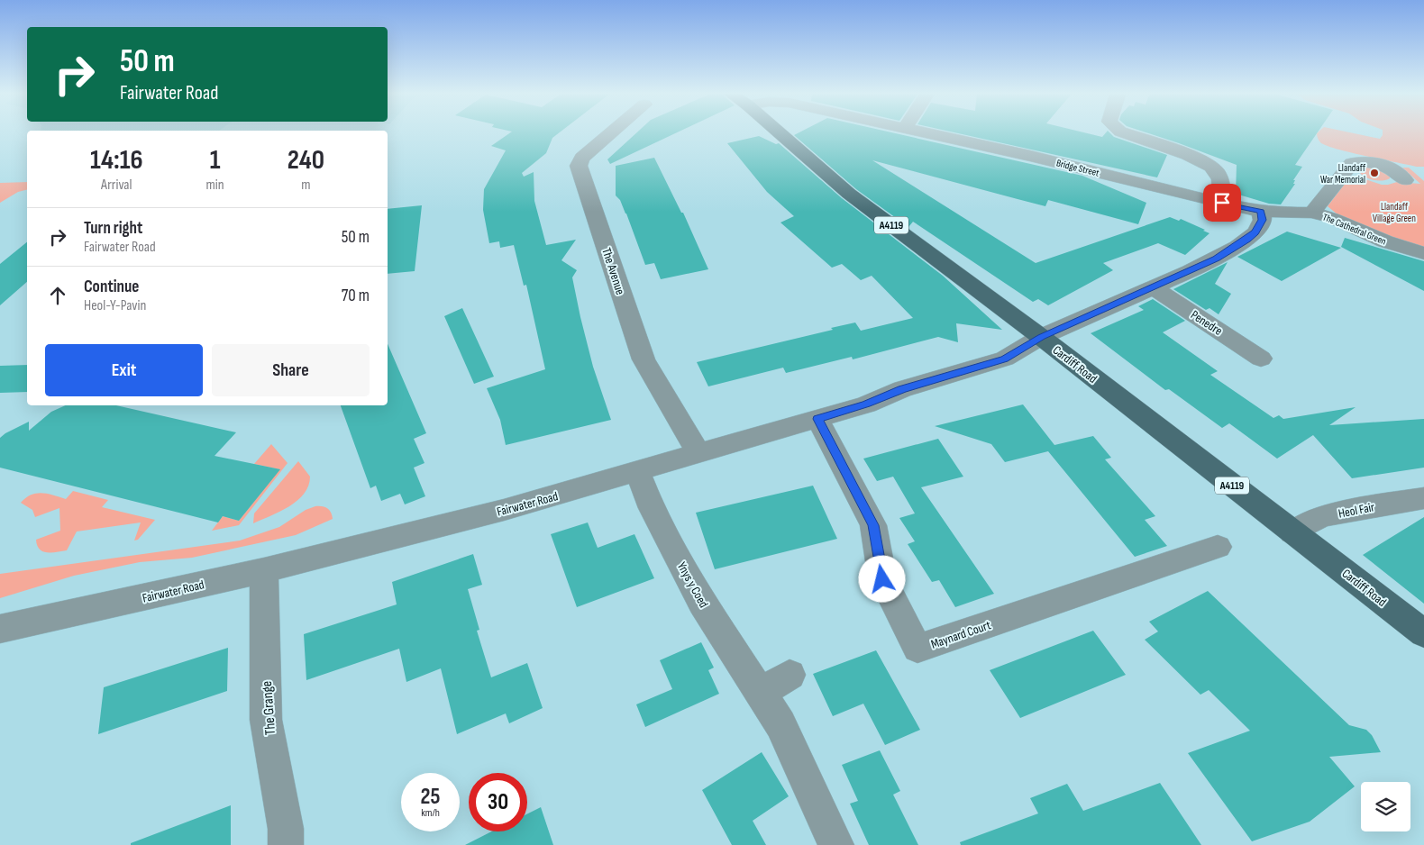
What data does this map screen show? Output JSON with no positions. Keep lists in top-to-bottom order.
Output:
{
  "streets": {
    "main road": ["A4119", "Cardiff Road"],
    "street": [
      "Bridge Street",
      "The Cathedral Green",
      "The Avenue",
      "Penedre",
      "Fairwater Road",
      "Heol Fair",
      "Ynys y Coed",
      "Maynard Court",
      "The Grange"
    ]
  },
  "crossings": [
    ["Bridge Street", "The Cathedral Green"],
    ["The Cathedral Green", "Fairwater Road"],
    ["The Avenue", "Fairwater Road"],
    ["Penedre", "Fairwater Road"],
    ["Cardiff Road", "Fairwater Road"],
    ["Cardiff Road", "Heol Fair"],
    ["Fairwater Road", "Ynys y Coed"],
    ["Fairwater Road", "Maynard Court"],
    ["Fairwater Road", "The Grange"]
  ],
  "parks": ["Llandaff Village Green"],
  "places": ["Llandaff War Memorial"],
  "page": {
    "turn": ["50 m", "Fairwater Road"],
    "eta": [
      "14:16",
      "Arrival",
      "1",
      "min",
      "240",
      "m"
    ],
    "list": [
      {
        "name": "Turn right",
        "note": "Fairwater Road",
        "value": "50 m"
      },
      {
        "name": "Continue",
        "note": "Heol-Y-Pavin",
        "value": "70 m"
      }
    ],
    "buttons": ["Exit", "Share"],
    "speed": "25 km/h",
    "limit": "30"
  }
}
